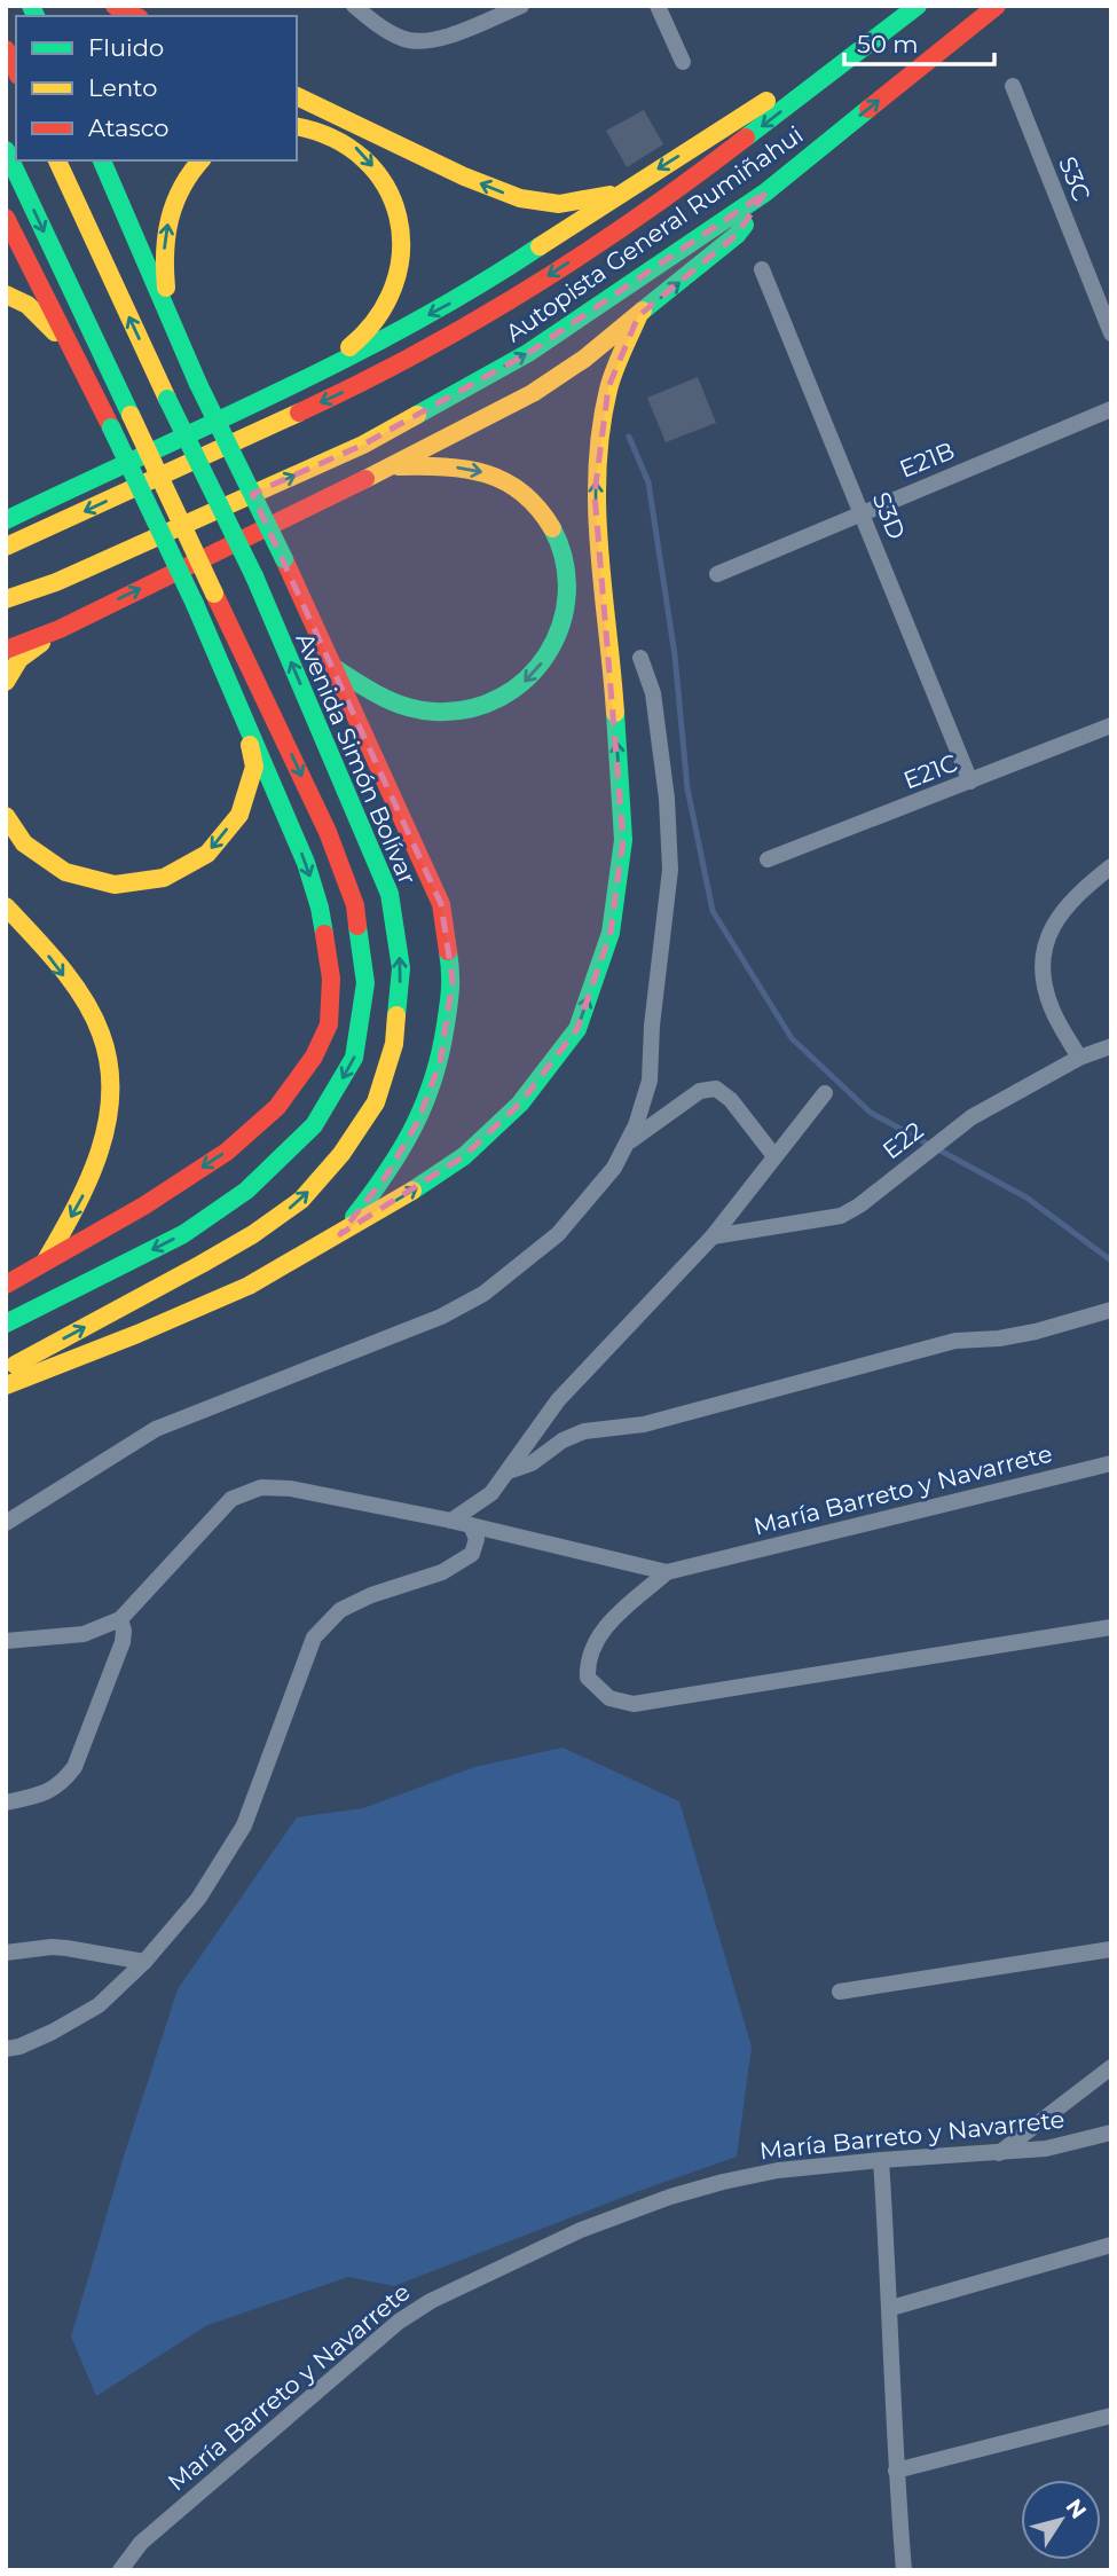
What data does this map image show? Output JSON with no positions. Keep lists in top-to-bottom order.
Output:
{
  "streets": {
    "highway": ["Autopista General Rumiñahui", "Avenida Simón Bolívar"],
    "street": [
      "S3C",
      "E21B",
      "S3D",
      "E21C",
      "E22",
      "María Barreto y Navarrete"
    ]
  },
  "crossings": [
    ["E21B", "S3D"],
    ["S3D", "E21C"]
  ],
  "legend": ["Fluido", "Lento", "Atasco"],
  "scale_bar": "50 m",
  "north": "top right"
}
